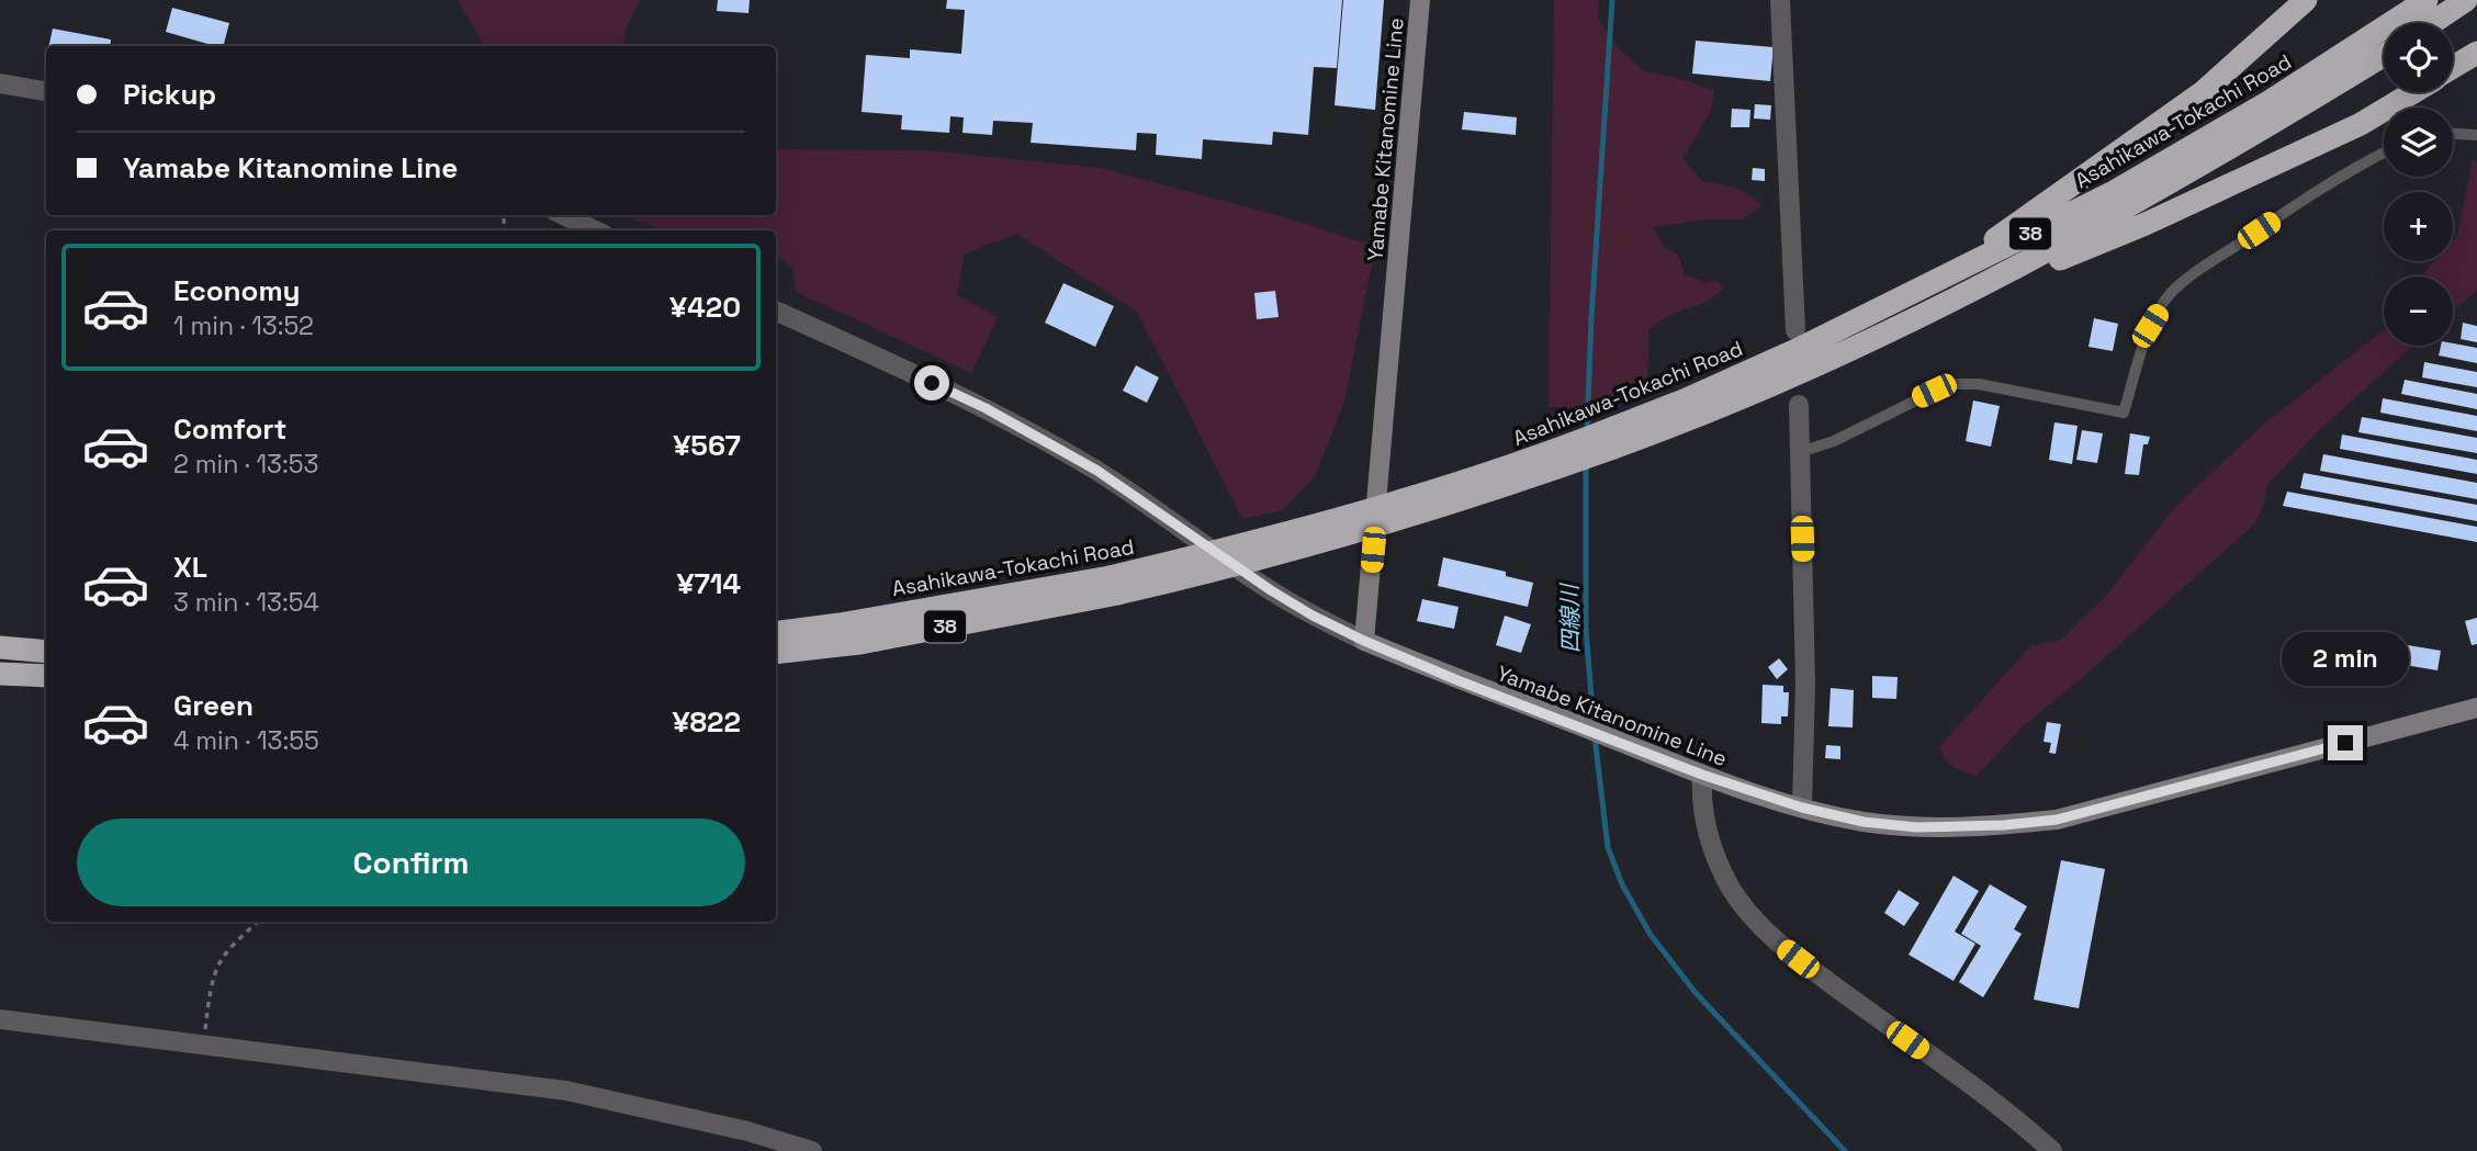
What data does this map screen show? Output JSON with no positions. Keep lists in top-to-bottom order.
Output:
{
  "streets": {
    "highway": ["Asahikawa-Tokachi Road", "38"],
    "main road": ["Yamabe Kitanomine Line"]
  },
  "crossings": [
    ["Asahikawa-Tokachi Road", "38"]
  ],
  "water": ["四線川"],
  "page": {
    "map_buttons": ["+", "−"],
    "banner": ["Pickup", "Yamabe Kitanomine Line"],
    "list": [
      {
        "name": "Economy",
        "note": "1 min · 13:52",
        "value": "¥420"
      },
      {
        "name": "Comfort",
        "note": "2 min · 13:53",
        "value": "¥567"
      },
      {
        "name": "XL",
        "note": "3 min · 13:54",
        "value": "¥714"
      },
      {
        "name": "Green",
        "note": "4 min · 13:55",
        "value": "¥822"
      }
    ],
    "bubble": "2 min",
    "buttons": "Confirm"
  }
}
